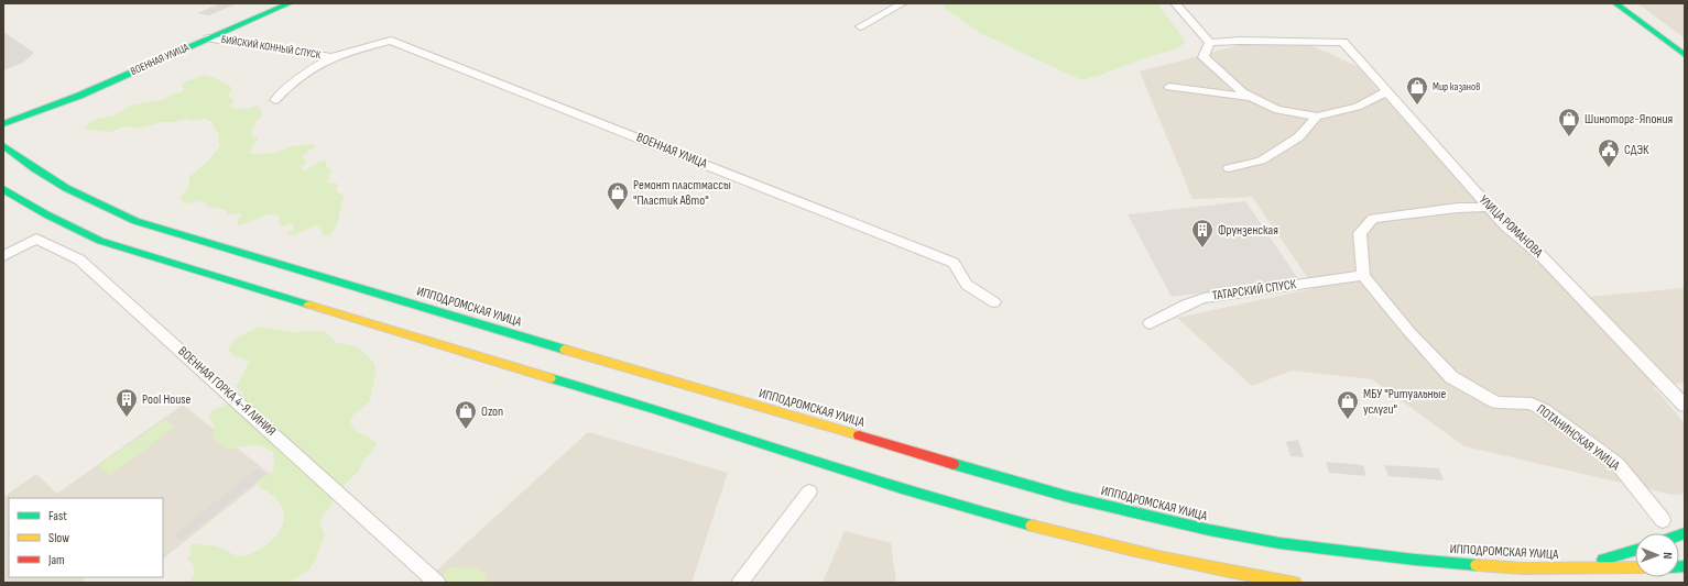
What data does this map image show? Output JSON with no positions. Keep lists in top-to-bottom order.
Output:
{
  "streets": {
    "main road": ["ВОЕННАЯ УЛИЦА", "ИППОДРОМСКАЯ УЛИЦА"],
    "street": [
      "БИЙСКИЙ КОННЫЙ СПУСК",
      "УЛИЦА РОМАНОВА",
      "ТАТАРСКИЙ СПУСК",
      "ВОЕННАЯ ГОРКА 4-Я ЛИНИЯ",
      "ПОТАНИНСКАЯ УЛИЦА"
    ]
  },
  "crossings": [
    ["БИЙСКИЙ КОННЫЙ СПУСК", "ВОЕННАЯ УЛИЦА"],
    ["ТАТАРСКИЙ СПУСК", "ПОТАНИНСКАЯ УЛИЦА"]
  ],
  "places": {
    "shop": [
      "Мир казанов",
      "Шиноторг-Япония",
      "Ремонт пластмассы \"Пластик Авто\"",
      "МБУ \"Ритуальные услуги\"",
      "Ozon"
    ],
    "public building": ["СДЭК"],
    "building": ["Фрунзенская", "Pool House"]
  },
  "legend": ["Fast", "Slow", "Jam"],
  "north": "right"
}
